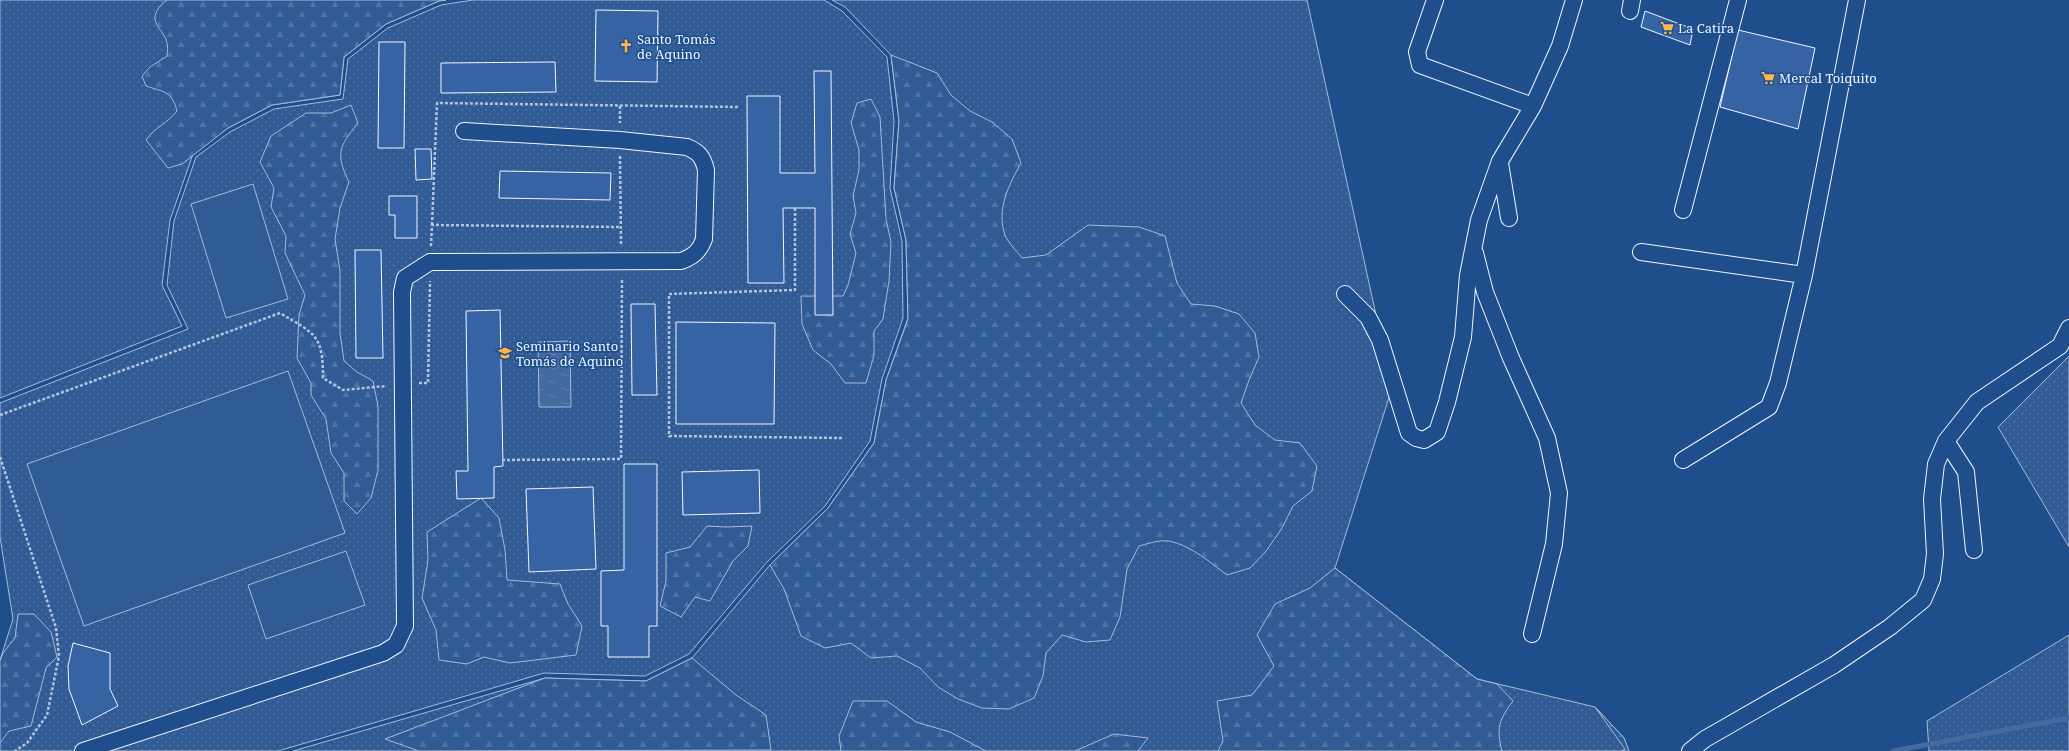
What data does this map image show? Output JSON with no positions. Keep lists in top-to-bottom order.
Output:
{
  "places": {
    "supermarket": ["La Catira", "Mercal Toiquito"],
    "church": ["Santo Tomás de Aquino"],
    "school or university": ["Seminario Santo Tomás de Aquino"]
  }
}
